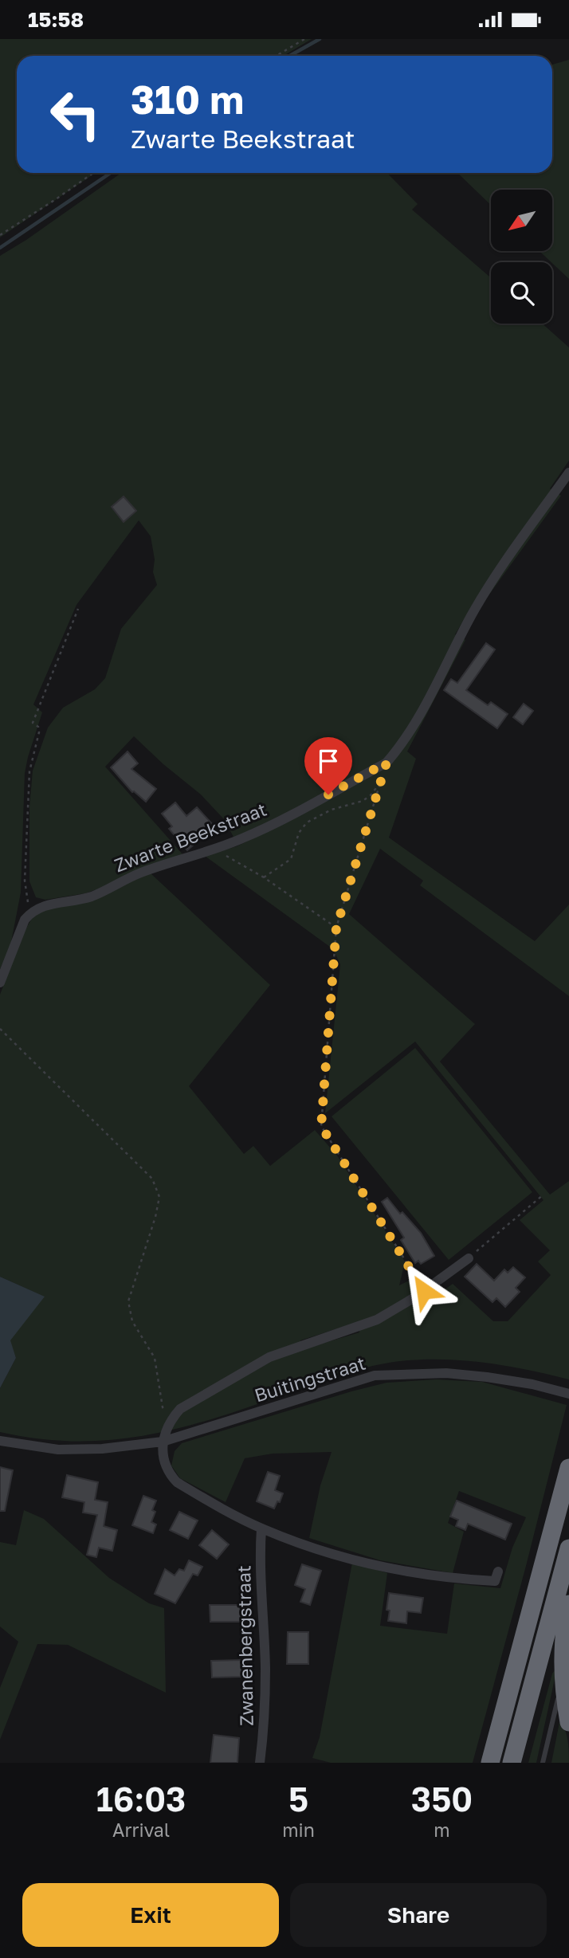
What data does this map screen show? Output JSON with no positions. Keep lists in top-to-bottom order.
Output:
{
  "streets": {
    "street": ["Zwarte Beekstraat", "Buitingstraat", "Zwanenbergstraat"]
  },
  "north": "bottom left",
  "page": {
    "status": "15:58",
    "turn": ["310 m", "Zwarte Beekstraat"],
    "eta": [
      "16:03",
      "Arrival",
      "5",
      "min",
      "350",
      "m"
    ],
    "buttons": ["Exit", "Share"]
  }
}
